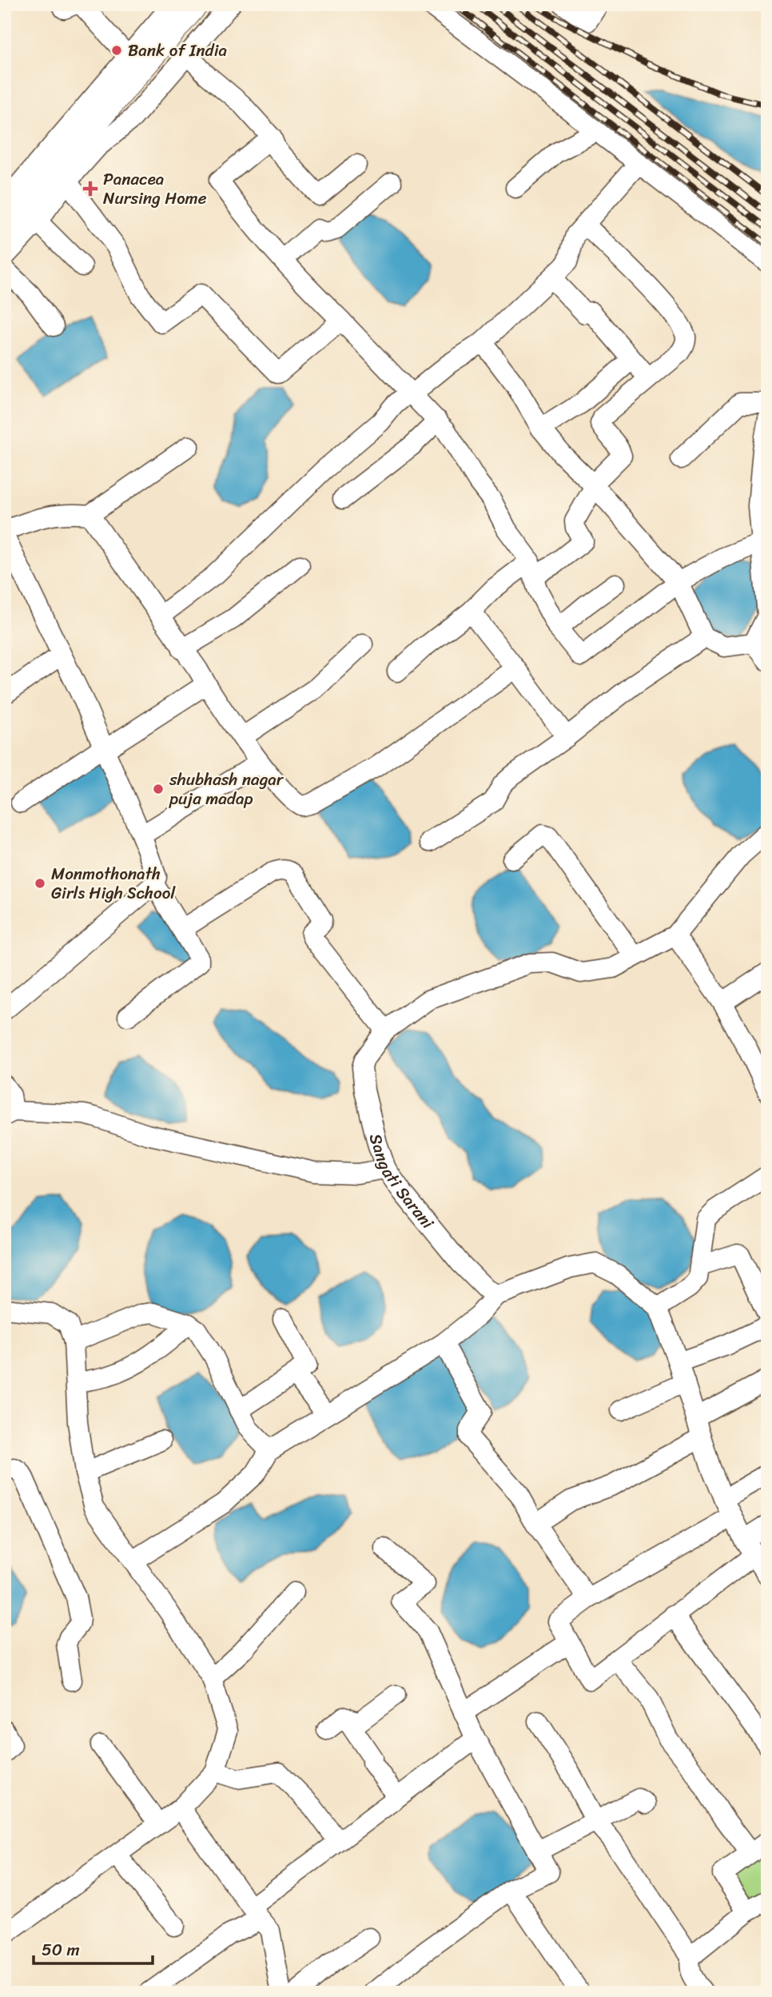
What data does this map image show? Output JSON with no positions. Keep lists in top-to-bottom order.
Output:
{
  "streets": {
    "street": ["Sangati Sarani"]
  },
  "places": {
    "other": ["Bank of India", "shubhash nagar puja madap", "Monmothonath Girls High School"],
    "health": ["Panacea Nursing Home"]
  },
  "scale_bar": "50 m"
}
